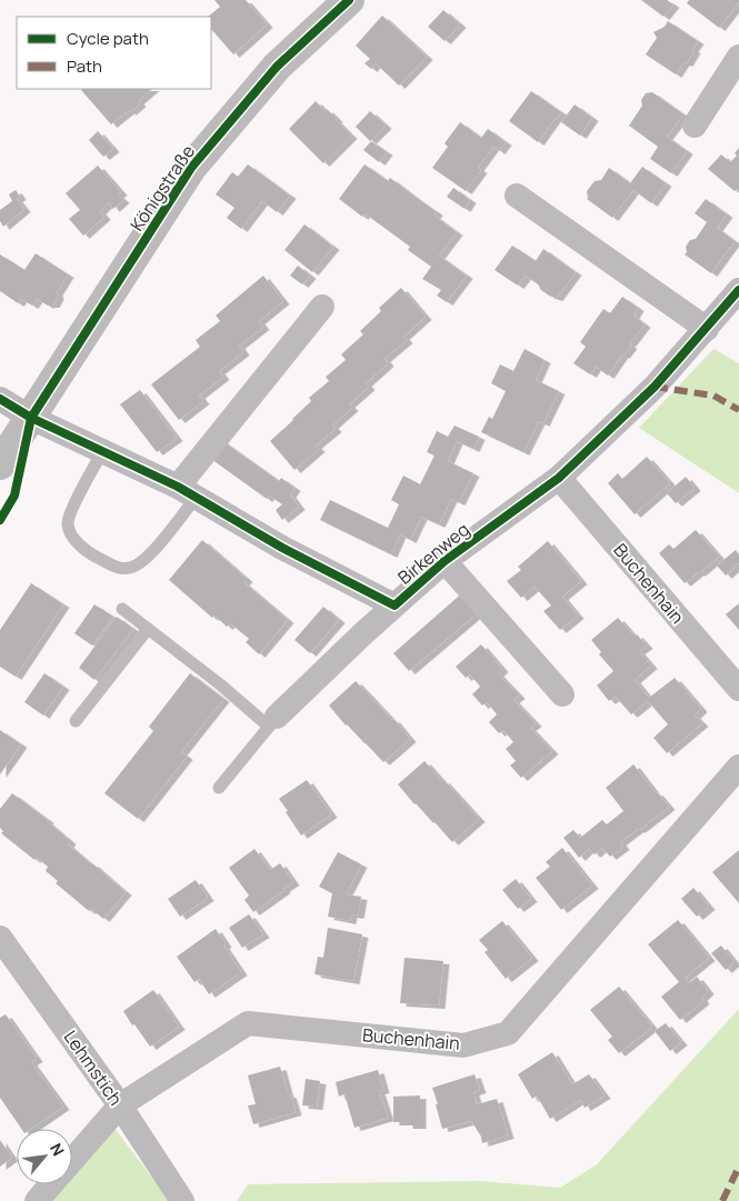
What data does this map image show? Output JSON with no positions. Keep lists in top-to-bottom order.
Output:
{
  "streets": {
    "main road": ["Königstraße"],
    "street": ["Birkenweg", "Buchenhain", "Lehmstich"]
  },
  "crossings": [
    ["Königstraße", "Birkenweg"],
    ["Birkenweg", "Buchenhain"],
    ["Buchenhain", "Lehmstich"]
  ],
  "legend": ["Cycle path", "Path"],
  "north": "top right"
}
